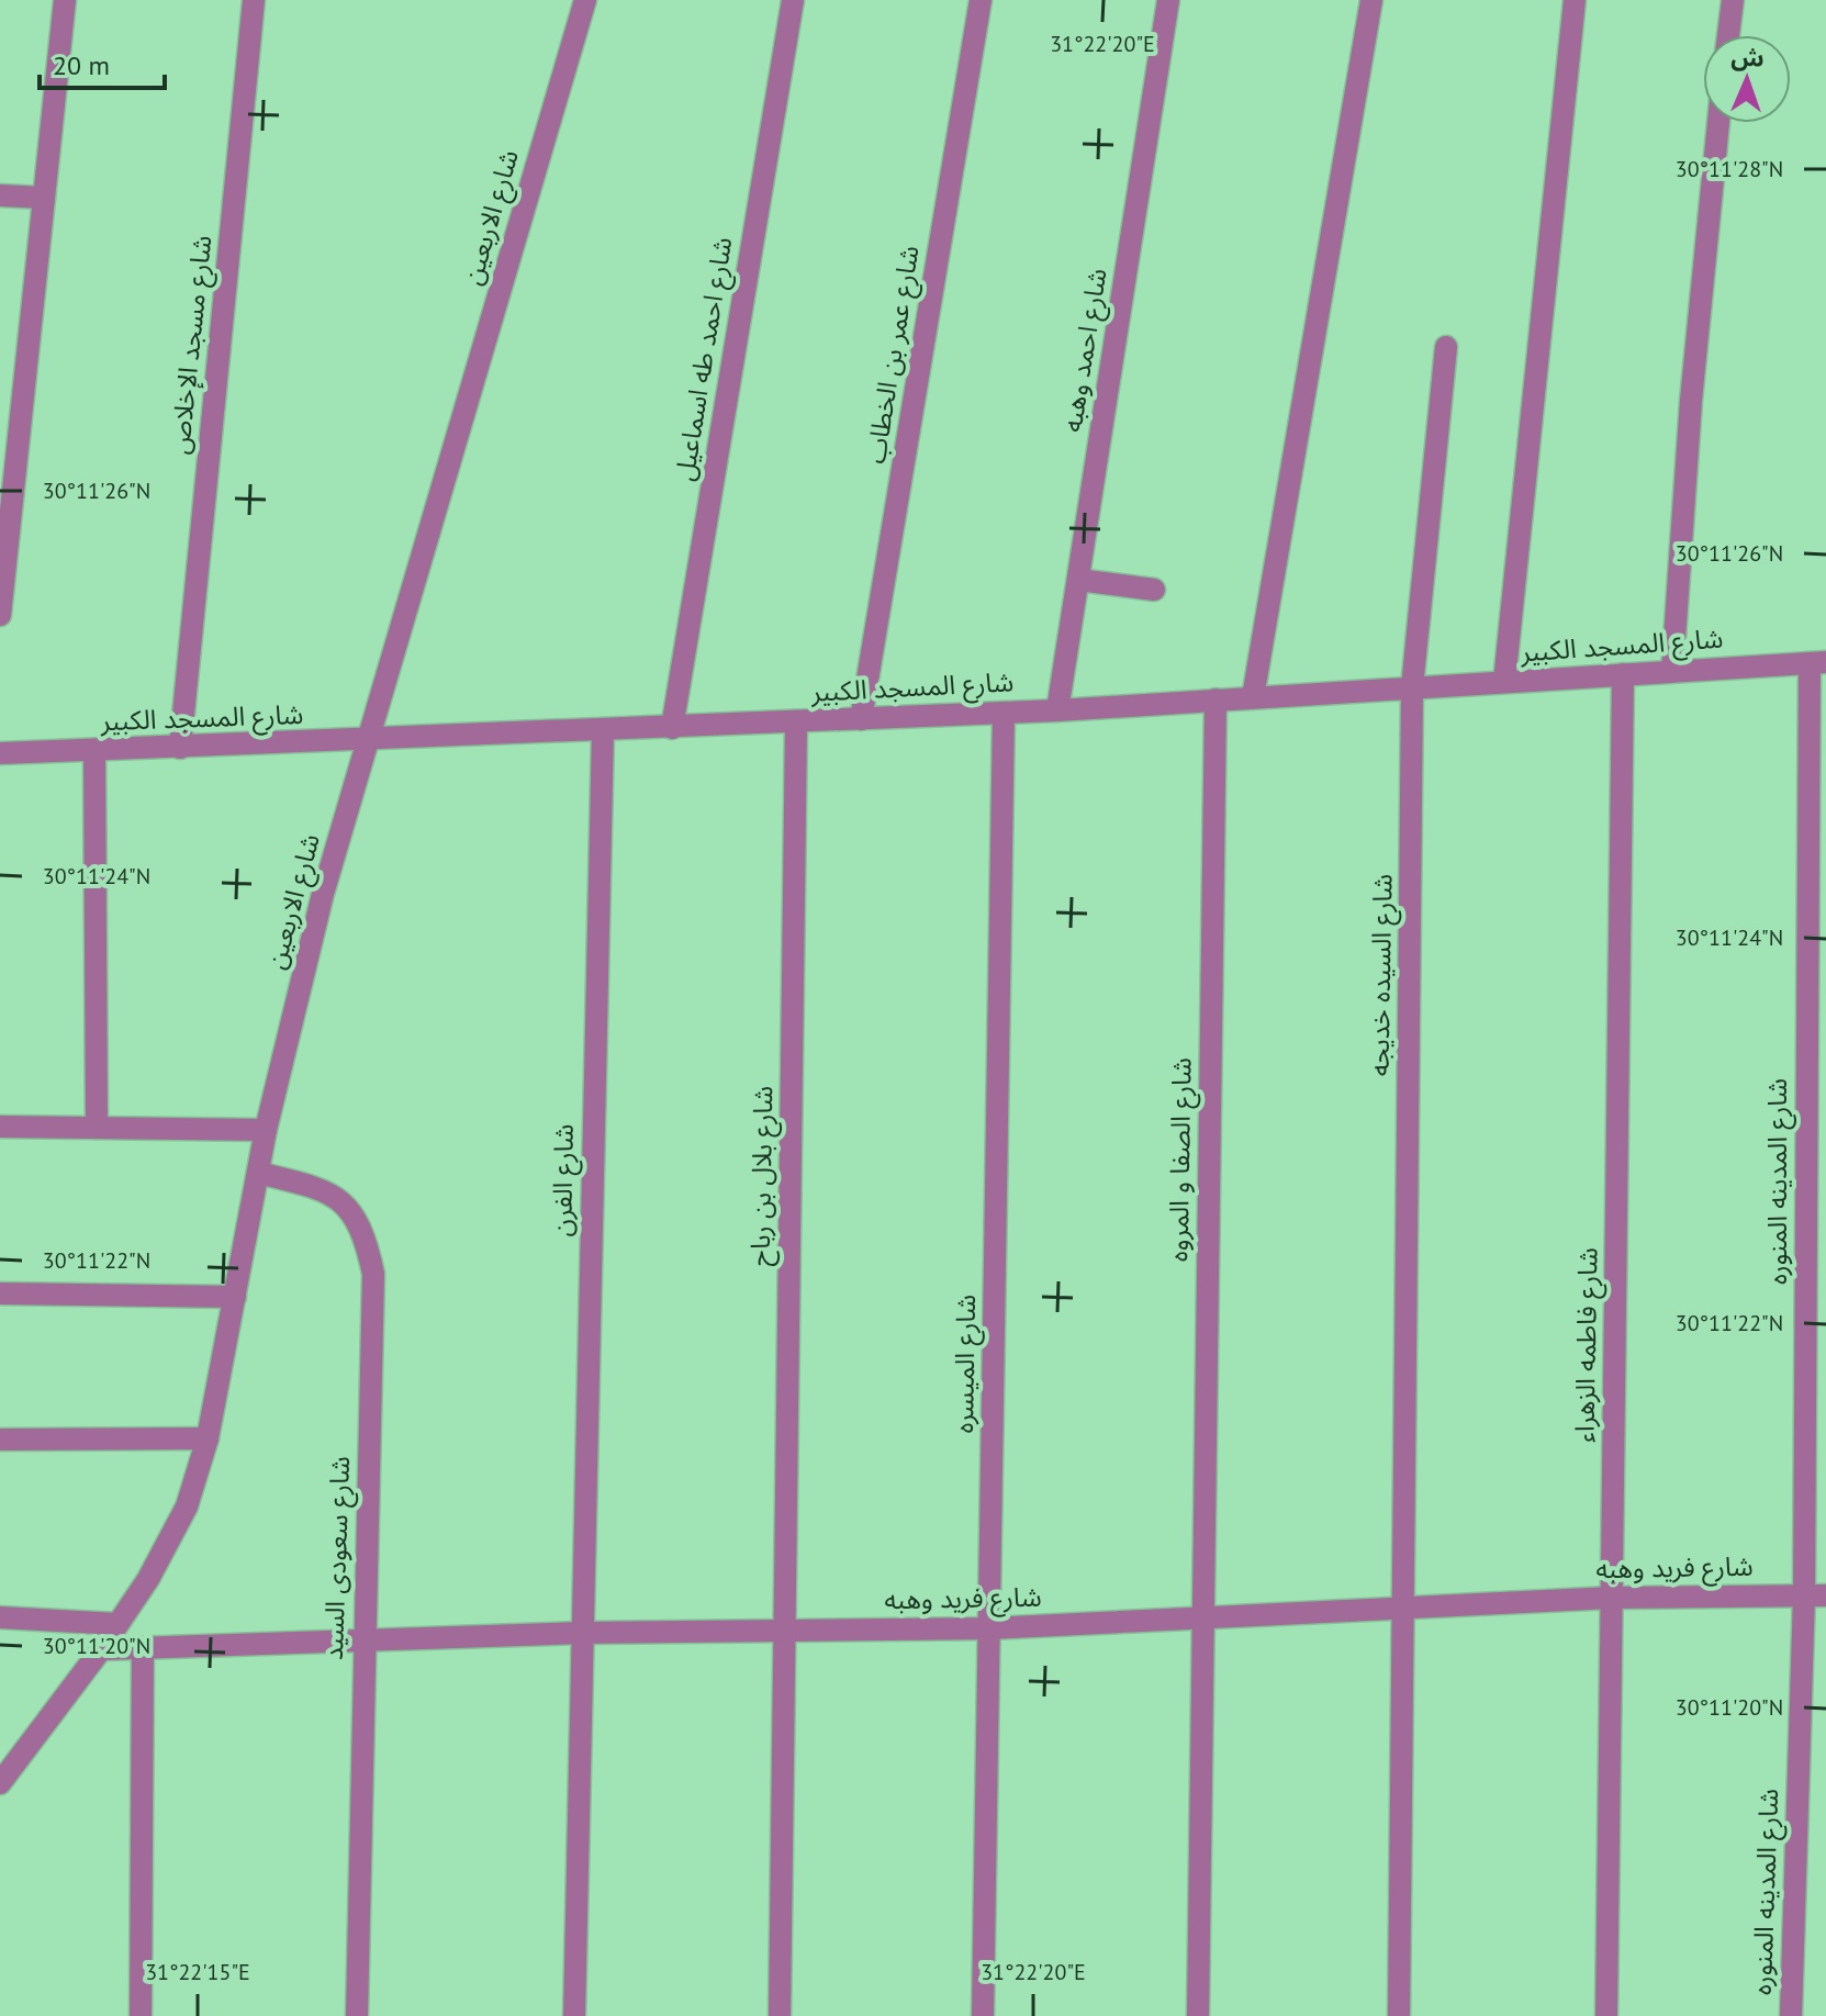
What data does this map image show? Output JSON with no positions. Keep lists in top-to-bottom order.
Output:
{
  "streets": {
    "street": [
      "شارع الاربعين",
      "شارع مسجد الإخلاص",
      "شارع احمد وهبه",
      "شارع عمر بن الخطاب",
      "شارع احمد طه اسماعيل",
      "شارع المسجد الكبير",
      "شارع السيده خديجه",
      "شارع الصفا و المروه",
      "شارع بلال بن رباح",
      "شارع الفرن",
      "شارع المدينه المنوره",
      "شارع فاطمه الزهراء",
      "شارع الميسره",
      "شارع سعودى السيد",
      "شارع فريد وهبه"
    ]
  },
  "crossings": [
    ["شارع الاربعين", "شارع المسجد الكبير"],
    ["شارع الاربعين", "شارع سعودى السيد"],
    ["شارع الاربعين", "شارع فريد وهبه"],
    ["شارع مسجد الإخلاص", "شارع المسجد الكبير"],
    ["شارع احمد وهبه", "شارع المسجد الكبير"],
    ["شارع عمر بن الخطاب", "شارع المسجد الكبير"],
    ["شارع احمد طه اسماعيل", "شارع المسجد الكبير"],
    ["شارع المسجد الكبير", "شارع السيده خديجه"],
    ["شارع المسجد الكبير", "شارع الصفا و المروه"],
    ["شارع المسجد الكبير", "شارع بلال بن رباح"],
    ["شارع المسجد الكبير", "شارع الفرن"],
    ["شارع المسجد الكبير", "شارع المدينه المنوره"],
    ["شارع المسجد الكبير", "شارع فاطمه الزهراء"],
    ["شارع المسجد الكبير", "شارع الميسره"],
    ["شارع السيده خديجه", "شارع فريد وهبه"],
    ["شارع الصفا و المروه", "شارع فريد وهبه"],
    ["شارع بلال بن رباح", "شارع فريد وهبه"],
    ["شارع الفرن", "شارع فريد وهبه"],
    ["شارع المدينه المنوره", "شارع فريد وهبه"],
    ["شارع فاطمه الزهراء", "شارع فريد وهبه"],
    ["شارع الميسره", "شارع فريد وهبه"],
    ["شارع سعودى السيد", "شارع فريد وهبه"]
  ],
  "scale_bar": "20 m",
  "north": "top",
  "coordinates": [
    "31°22'20\"E",
    "30°11'28\"N",
    "30°11'26\"N",
    "30°11'24\"N",
    "30°11'22\"N",
    "30°11'20\"N",
    "31°22'15\"E"
  ]
}
